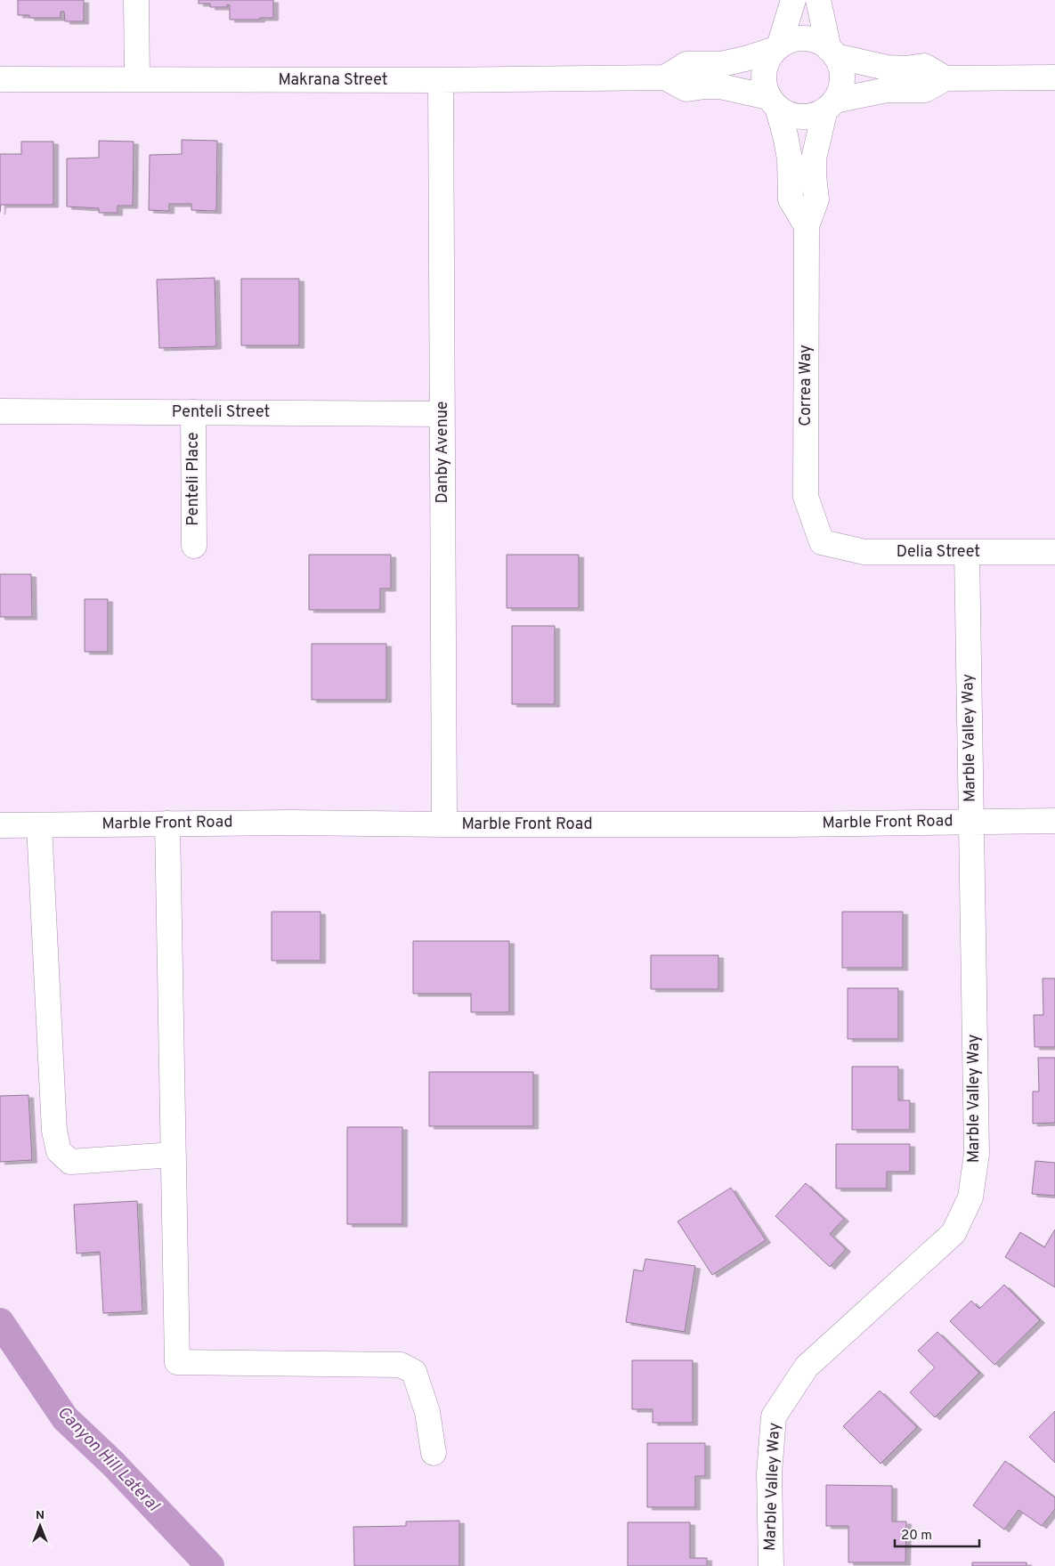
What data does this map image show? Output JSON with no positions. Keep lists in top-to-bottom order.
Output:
{
  "streets": {
    "street": [
      "Makrana Street",
      "Correa Way",
      "Penteli Street",
      "Danby Avenue",
      "Penteli Place",
      "Delia Street",
      "Marble Valley Way",
      "Marble Front Road"
    ]
  },
  "crossings": [
    ["Makrana Street", "Danby Avenue"],
    ["Correa Way", "Delia Street"],
    ["Penteli Street", "Danby Avenue"],
    ["Penteli Street", "Penteli Place"],
    ["Danby Avenue", "Marble Front Road"],
    ["Delia Street", "Marble Valley Way"],
    ["Marble Valley Way", "Marble Front Road"]
  ],
  "water": ["Canyon Hill Lateral"],
  "scale_bar": "20 m",
  "north": "top"
}
